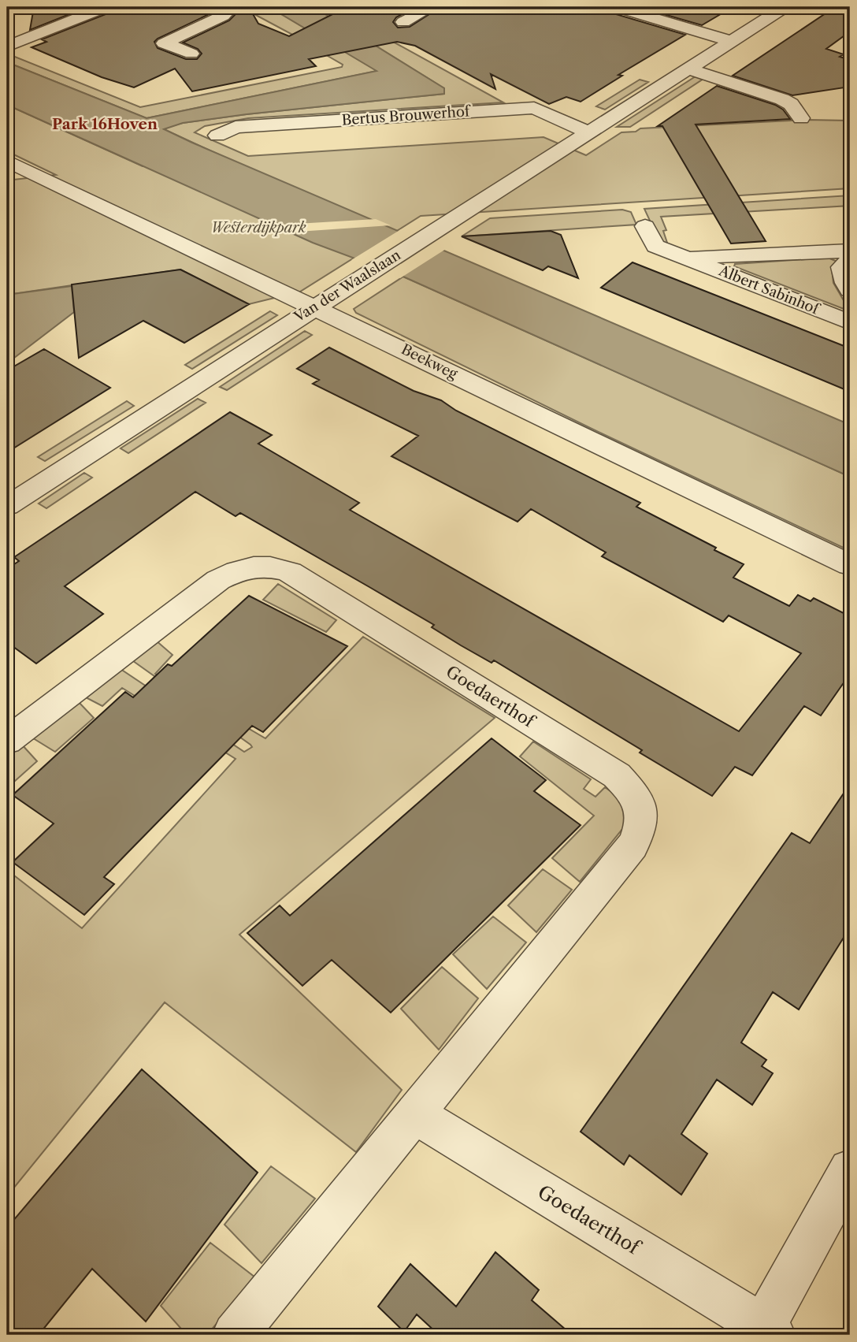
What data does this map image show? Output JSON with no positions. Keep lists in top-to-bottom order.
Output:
{
  "streets": {
    "street": [
      "Bertus Brouwerhof",
      "Van der Waalslaan",
      "Albert Sabinhof",
      "Beekweg",
      "Goedaerthof"
    ]
  },
  "crossings": [
    ["Bertus Brouwerhof", "Van der Waalslaan"],
    ["Van der Waalslaan", "Beekweg"]
  ],
  "districts": ["Park 16Hoven"],
  "parks": ["Westerdijkpark"]
}
